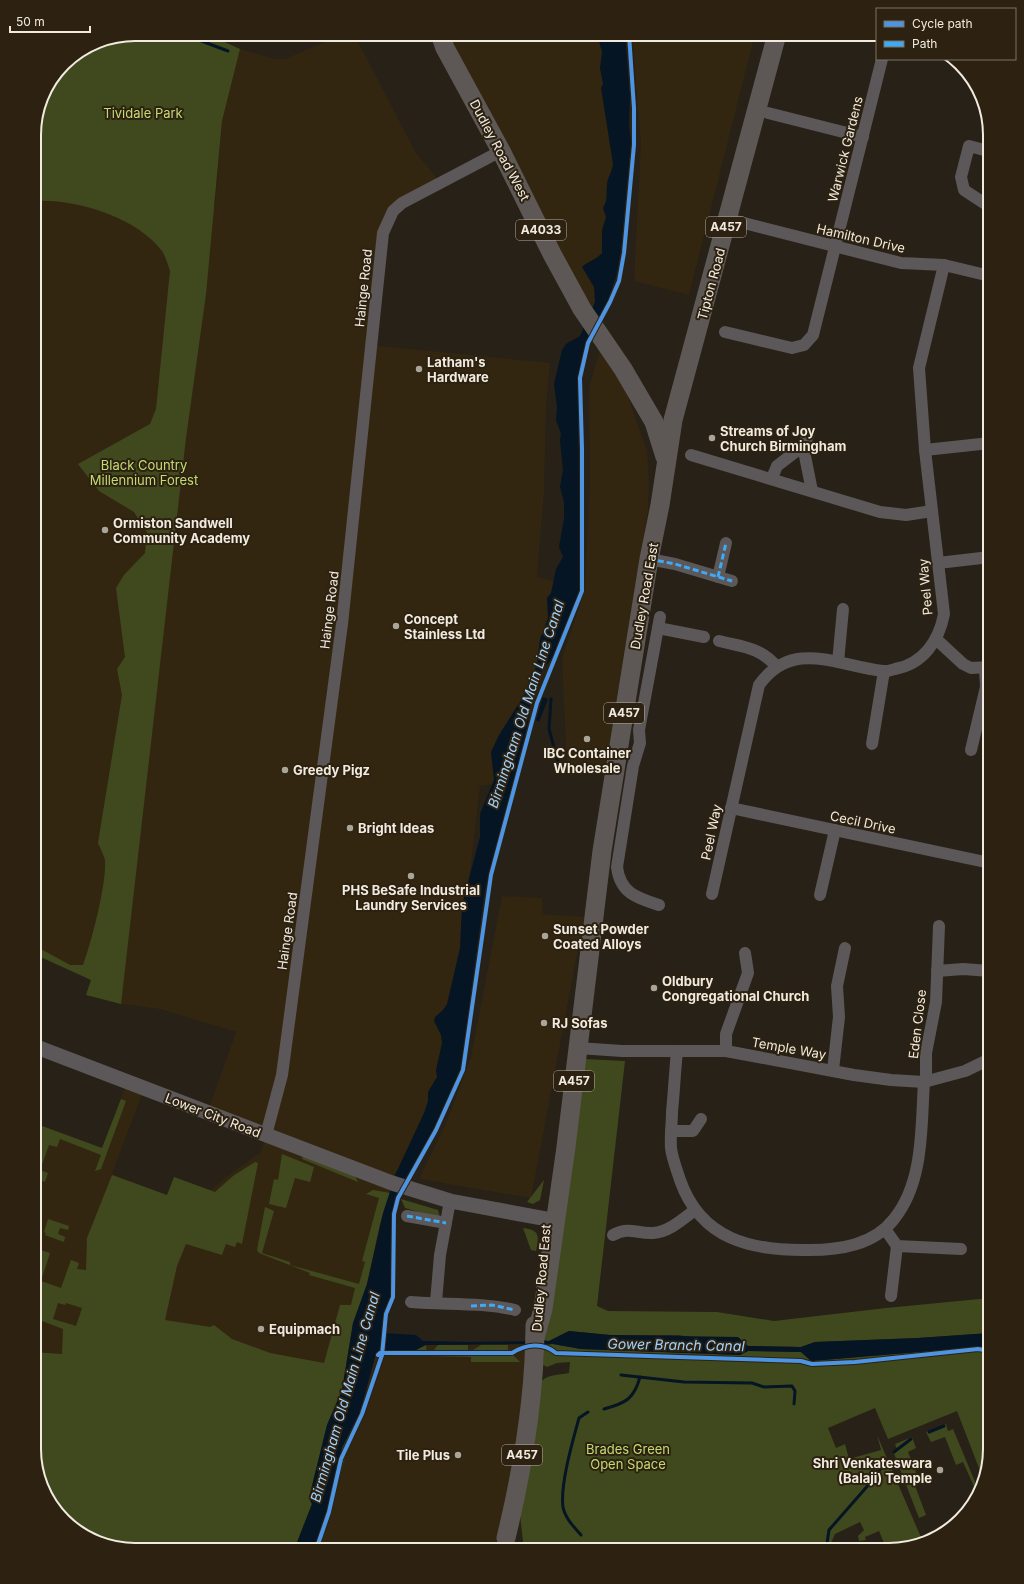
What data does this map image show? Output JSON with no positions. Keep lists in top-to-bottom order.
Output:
{
  "streets": {
    "main road": [
      "Dudley Road West",
      "A457",
      "A4033",
      "Tipton Road",
      "Dudley Road East"
    ],
    "street": [
      "Warwick Gardens",
      "Hamilton Drive",
      "Hainge Road",
      "Peel Way",
      "Cecil Drive",
      "Eden Close",
      "Temple Way",
      "Lower City Road"
    ]
  },
  "crossings": [
    ["Warwick Gardens", "Hamilton Drive"],
    ["Dudley Road West", "A4033"],
    ["Dudley Road West", "Hainge Road"],
    ["A4033", "Tipton Road"],
    ["A4033", "Dudley Road East"],
    ["Hamilton Drive", "Tipton Road"],
    ["Hamilton Drive", "Peel Way"],
    ["Tipton Road", "Dudley Road East"],
    ["Hainge Road", "Lower City Road"],
    ["Peel Way", "Cecil Drive"],
    ["Dudley Road East", "Temple Way"],
    ["Dudley Road East", "Lower City Road"],
    ["Eden Close", "Temple Way"]
  ],
  "water": ["Birmingham Old Main Line Canal", "Gower Branch Canal"],
  "parks": ["Tividale Park", "Black Country Millennium Forest", "Brades Green Open Space"],
  "places": [
    "Latham's Hardware",
    "Streams of Joy Church Birmingham",
    "Ormiston Sandwell Community Academy",
    "Concept Stainless Ltd",
    "IBC Container Wholesale",
    "Greedy Pigz",
    "Bright Ideas",
    "PHS BeSafe Industrial Laundry Services",
    "Sunset Powder Coated Alloys",
    "Oldbury Congregational Church",
    "RJ Sofas",
    "Equipmach",
    "Tile Plus",
    "Shri Venkateswara (Balaji) Temple"
  ],
  "legend": ["Cycle path", "Path"],
  "scale_bar": "50 m"
}
